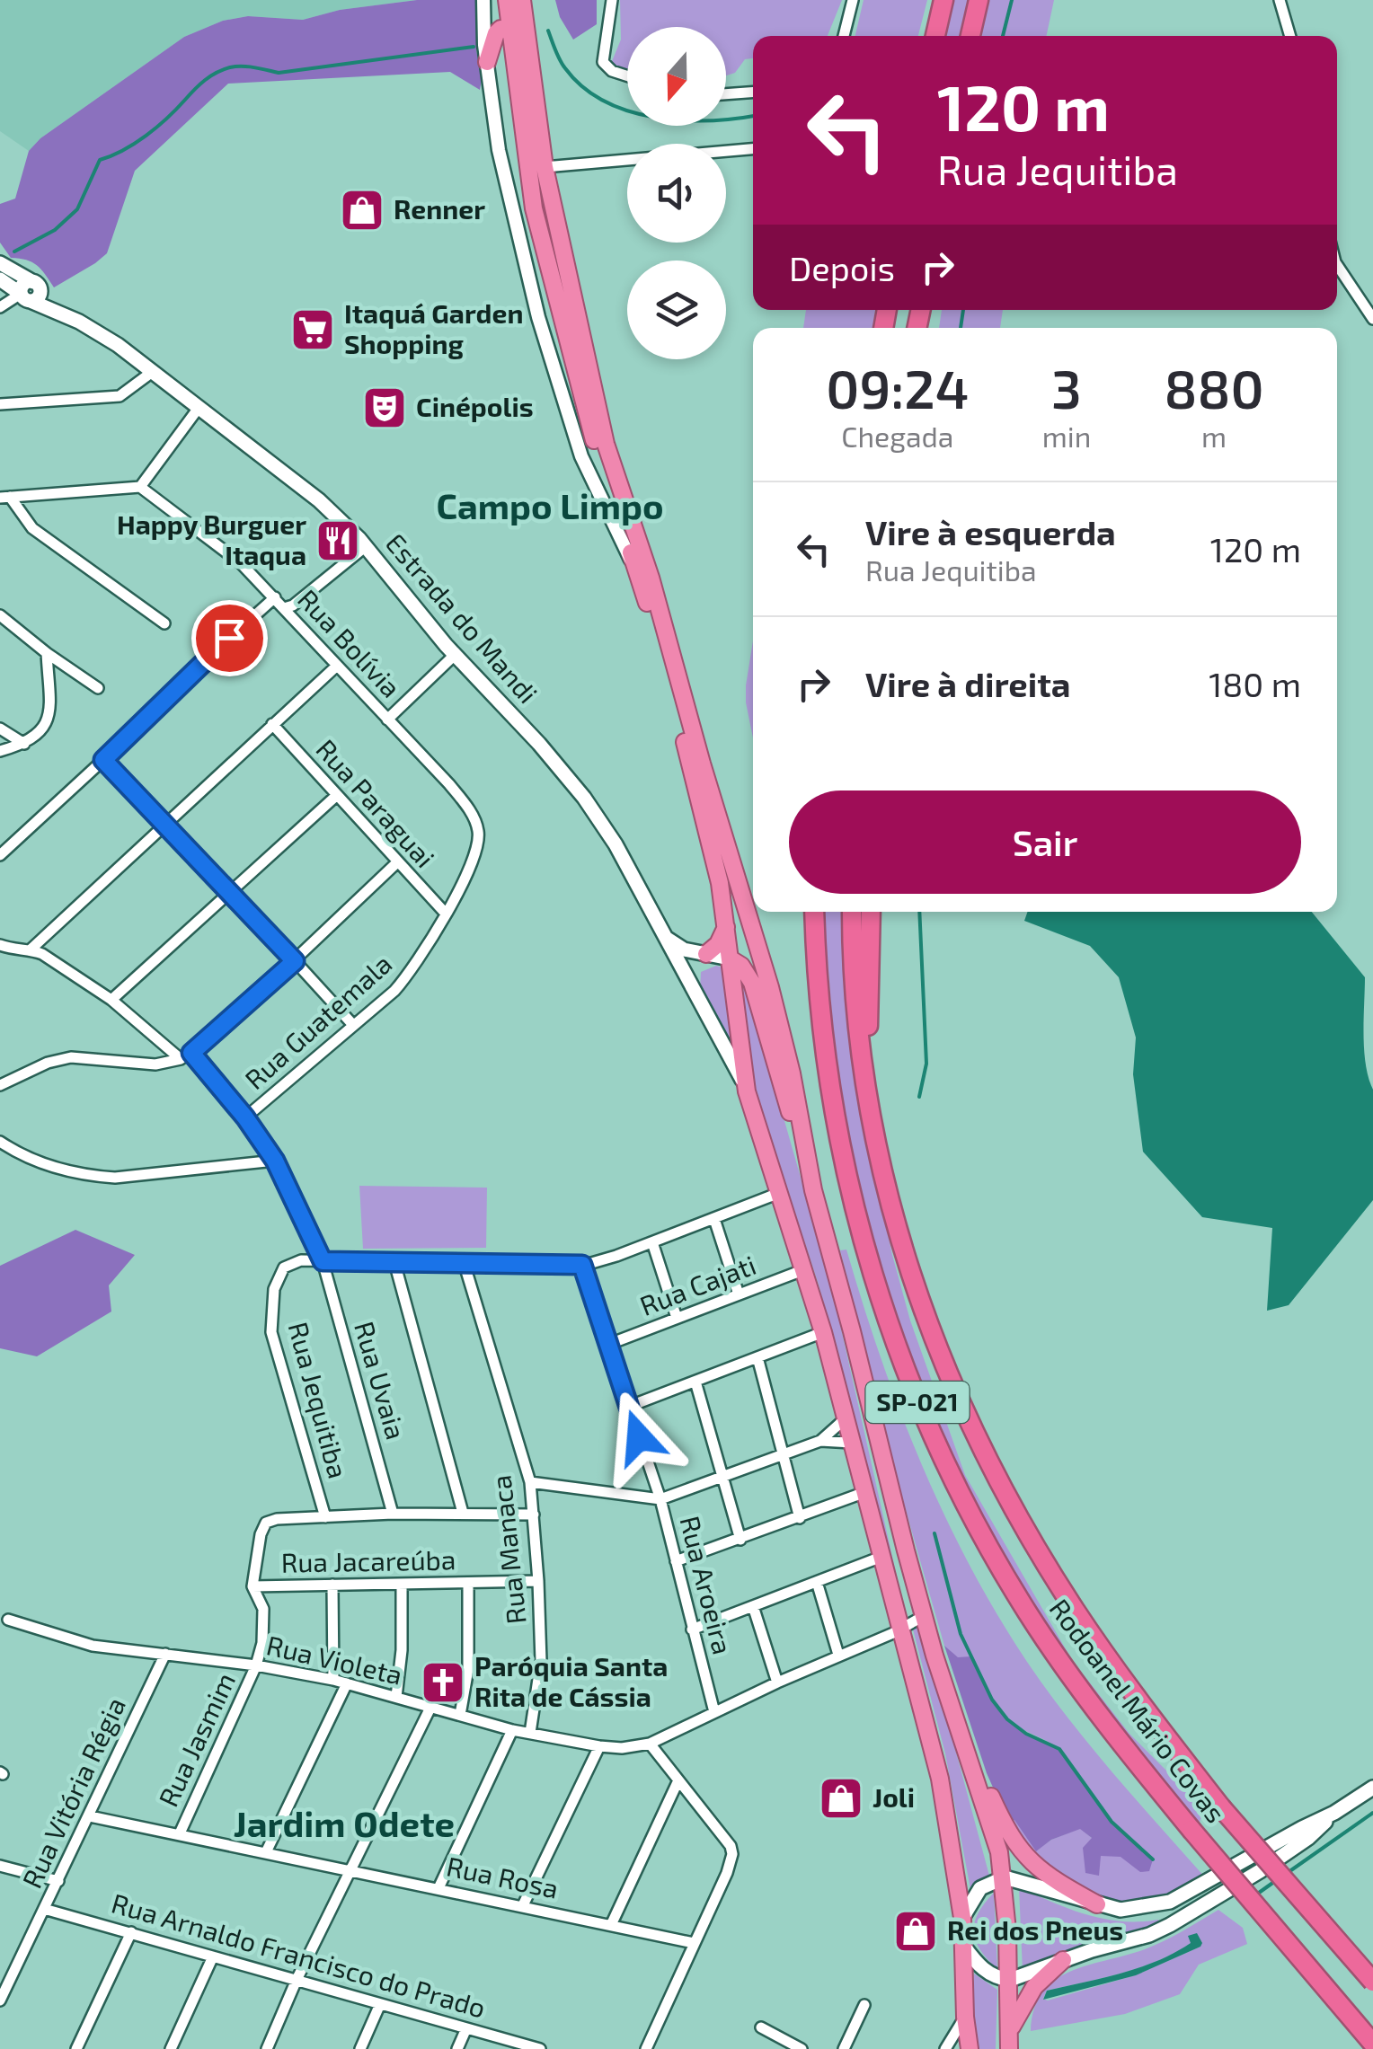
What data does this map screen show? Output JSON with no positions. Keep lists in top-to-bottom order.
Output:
{
  "streets": {
    "highway": ["SP-021", "Rodoanel Mário Covas"],
    "main road": ["Estrada do Mandi"],
    "street": [
      "Rua Bolívia",
      "Rua Paraguai",
      "Rua Guatemala",
      "Rua Cajati",
      "Rua Uvaia",
      "Rua Jequitiba",
      "Rua Manaca",
      "Rua Jacareúba",
      "Rua Aroeira",
      "Rua Violeta",
      "Rua Jasmim",
      "Rua Vitória Régia",
      "Rua Rosa",
      "Rua Arnaldo Francisco do Prado"
    ]
  },
  "crossings": [
    ["Rua Bolívia", "Rua Guatemala"],
    ["Rua Paraguai", "Rua Guatemala"],
    ["Rua Guatemala", "Rua Uvaia"],
    ["Rua Cajati", "Rua Aroeira"],
    ["Rua Uvaia", "Rua Jequitiba"],
    ["Rua Jequitiba", "Rua Manaca"],
    ["Rua Jequitiba", "Rua Aroeira"],
    ["Rua Manaca", "Rua Jacareúba"],
    ["Rua Manaca", "Rua Violeta"],
    ["Rua Jacareúba", "Rua Jasmim"],
    ["Rua Aroeira", "Rua Violeta"],
    ["Rua Violeta", "Rua Jasmim"],
    ["Rua Violeta", "Rua Vitória Régia"],
    ["Rua Jasmim", "Rua Rosa"],
    ["Rua Vitória Régia", "Rua Rosa"],
    ["Rua Vitória Régia", "Rua Arnaldo Francisco do Prado"]
  ],
  "districts": ["Campo Limpo", "Jardim Odete"],
  "places": {
    "shop": ["Renner", "Joli", "Rei dos Pneus"],
    "supermarket": ["Itaquá Garden Shopping"],
    "theatre": ["Cinépolis"],
    "restaurant": ["Happy Burguer Itaqua"],
    "church": ["Paróquia Santa Rita de Cássia"]
  },
  "north": "bottom",
  "page": {
    "turn": ["120 m", "Rua Jequitiba"],
    "then": "Depois",
    "eta": [
      "09:24",
      "Chegada",
      "3",
      "min",
      "880",
      "m"
    ],
    "list": [
      {
        "name": "Vire à esquerda",
        "note": "Rua Jequitiba",
        "value": "120 m"
      },
      {
        "name": "Vire à direita",
        "value": "180 m"
      }
    ],
    "buttons": "Sair"
  }
}
